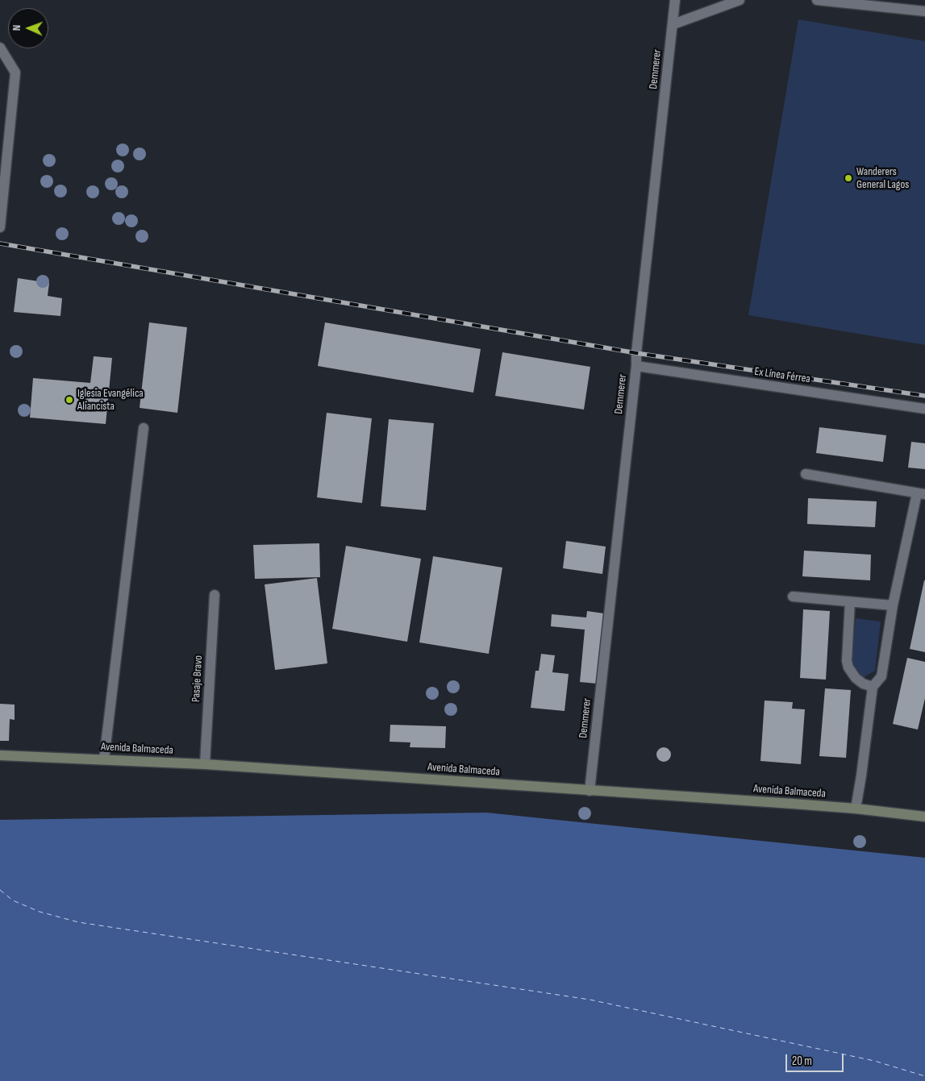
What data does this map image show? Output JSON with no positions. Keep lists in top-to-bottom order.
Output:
{
  "streets": {
    "main road": ["Avenida Balmaceda"],
    "street": ["Demmerer", "Ex Línea Férrea", "Pasaje Bravo"]
  },
  "crossings": [
    ["Demmerer", "Ex Línea Férrea"],
    ["Demmerer", "Avenida Balmaceda"],
    ["Pasaje Bravo", "Avenida Balmaceda"]
  ],
  "places": ["Wanderers General Lagos", "Iglesia Evangélica Aliancista"],
  "scale_bar": "20 m",
  "north": "left"
}
